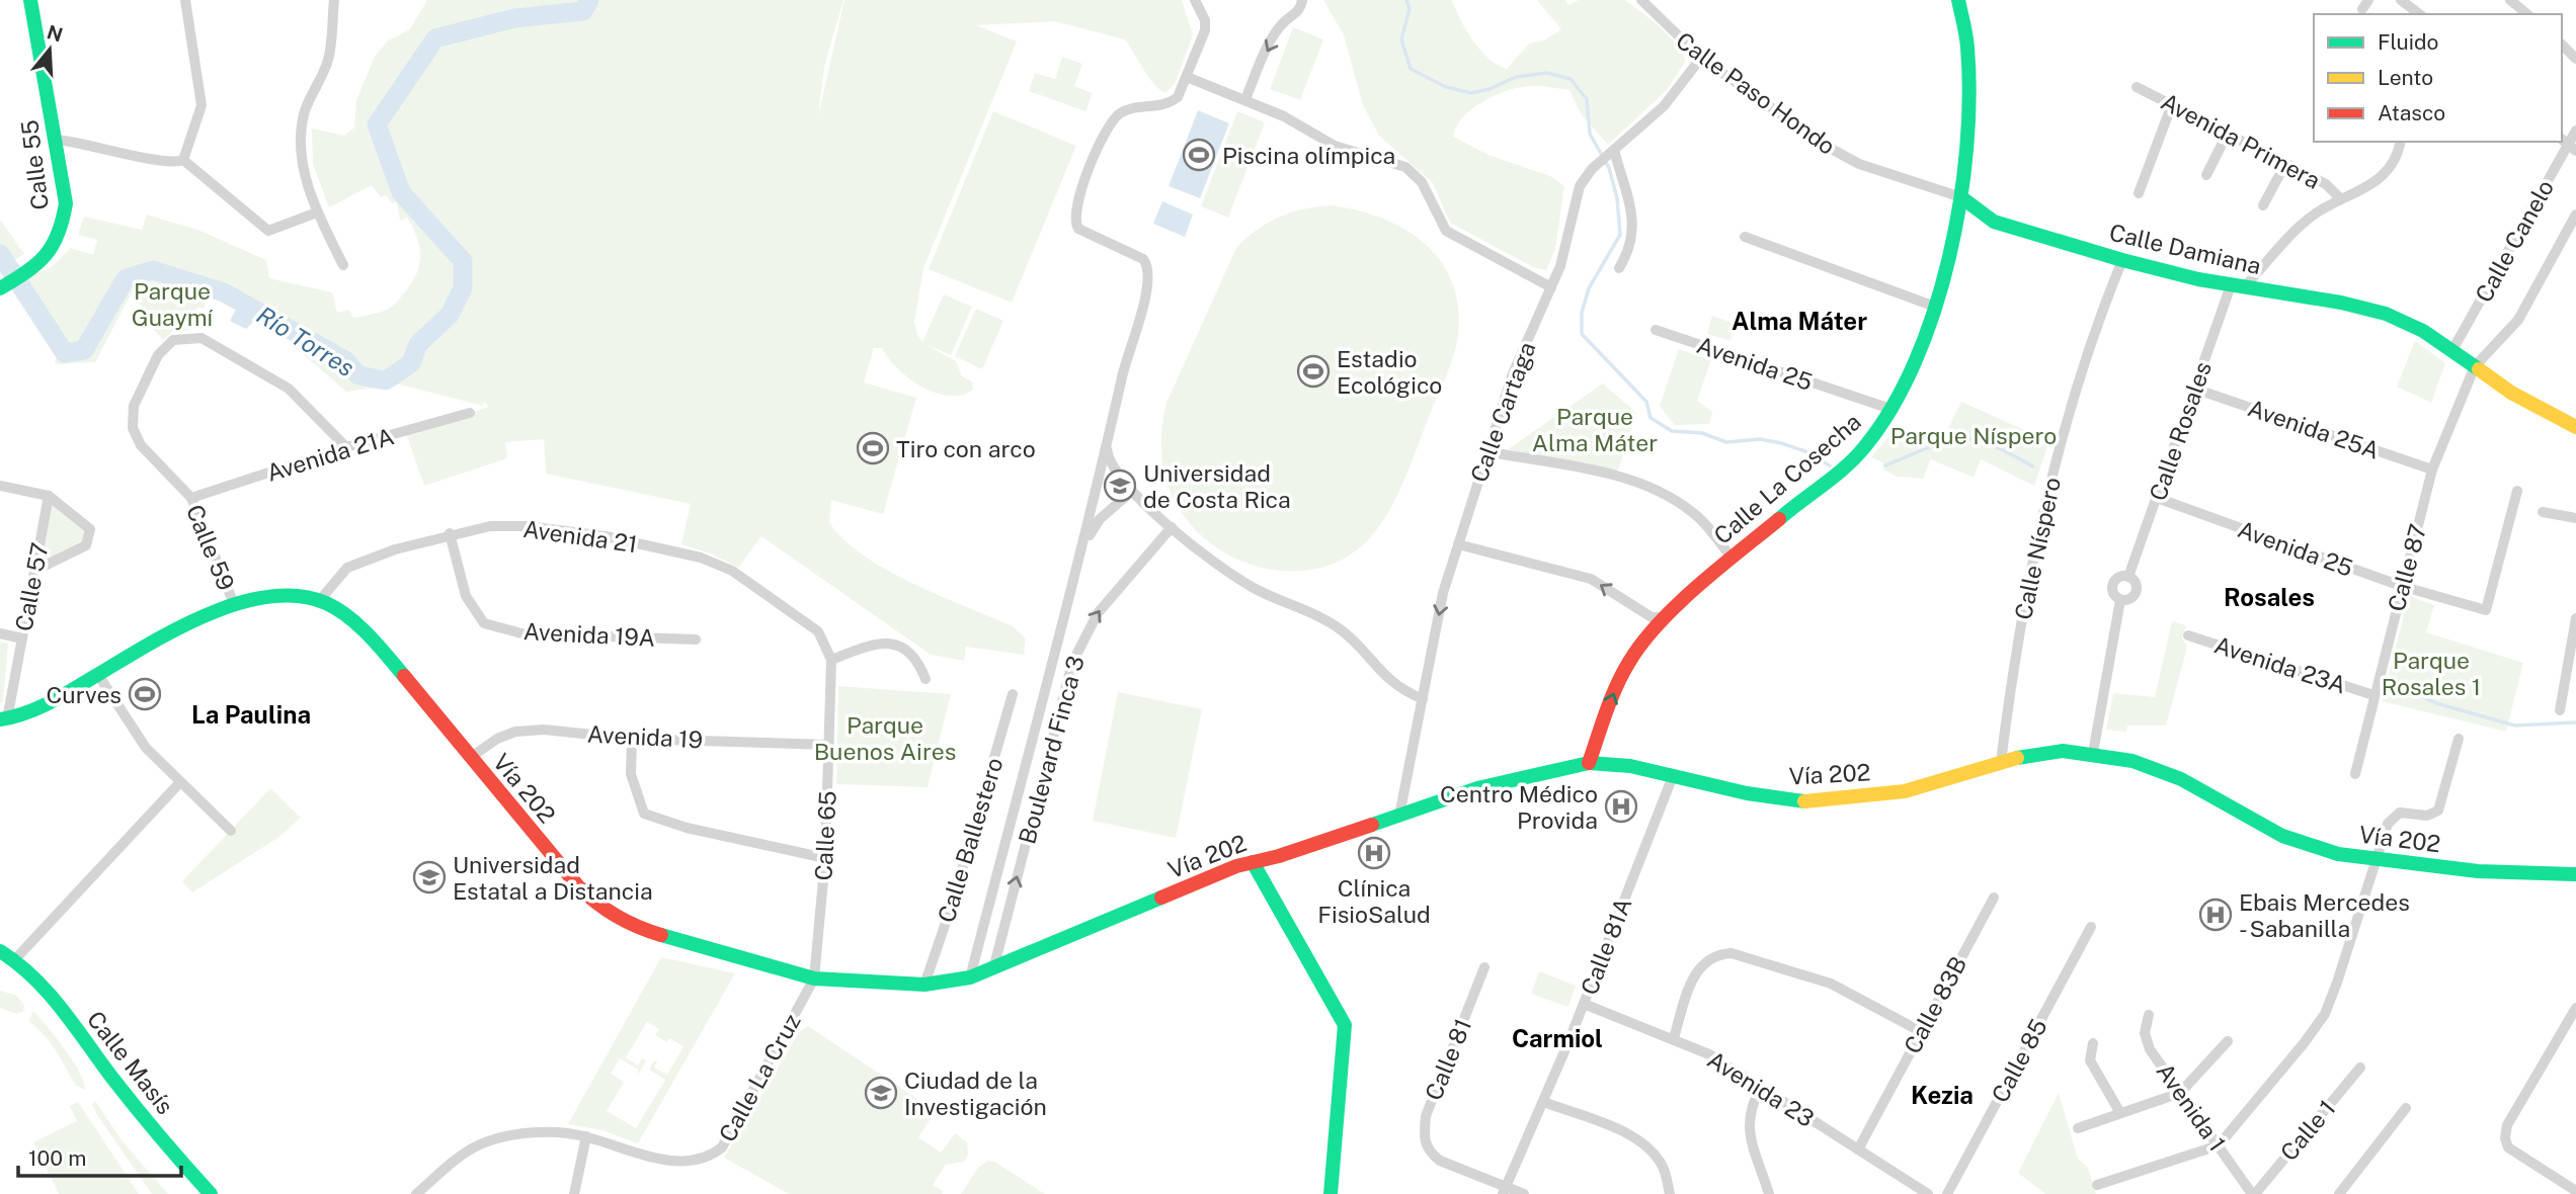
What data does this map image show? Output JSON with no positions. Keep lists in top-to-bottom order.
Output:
{
  "streets": {
    "main road": [
      "Calle 55",
      "Calle Damiana",
      "Calle La Cosecha",
      "Vía 202",
      "Calle Masís"
    ],
    "street": [
      "Calle Paso Hondo",
      "Avenida Primera",
      "Calle Canelo",
      "Avenida 25",
      "Calle Cartaga",
      "Avenida 25A",
      "Calle Rosales",
      "Avenida 21A",
      "Avenida 21",
      "Calle 59",
      "Calle Níspero",
      "Calle 87",
      "Calle 57",
      "Avenida 19A",
      "Avenida 23A",
      "Avenida 19",
      "Boulevard Finca 3",
      "Calle 65",
      "Calle Ballestero",
      "Calle 81A",
      "Calle 83B",
      "Calle 81",
      "Calle 85",
      "Calle La Cruz",
      "Avenida 23",
      "Avenida 1",
      "Calle 1"
    ]
  },
  "crossings": [
    ["Calle Paso Hondo", "Calle Damiana"],
    ["Calle Paso Hondo", "Calle Cartaga"],
    ["Calle Paso Hondo", "Calle La Cosecha"],
    ["Calle Canelo", "Calle Damiana"],
    ["Calle Damiana", "Calle Rosales"],
    ["Calle Damiana", "Calle La Cosecha"],
    ["Calle Damiana", "Calle Níspero"],
    ["Calle Damiana", "Calle 87"],
    ["Avenida 25", "Calle Rosales"],
    ["Avenida 25", "Calle La Cosecha"],
    ["Avenida 25", "Calle 87"],
    ["Calle Cartaga", "Vía 202"],
    ["Avenida 25A", "Calle Rosales"],
    ["Avenida 25A", "Calle 87"],
    ["Calle Rosales", "Vía 202"],
    ["Avenida 21A", "Calle 59"],
    ["Calle La Cosecha", "Vía 202"],
    ["Avenida 21", "Avenida 19A"],
    ["Avenida 21", "Vía 202"],
    ["Avenida 21", "Calle 65"],
    ["Calle 59", "Vía 202"],
    ["Calle Níspero", "Vía 202"],
    ["Calle 87", "Avenida 23A"],
    ["Calle 57", "Vía 202"],
    ["Avenida 19", "Vía 202"],
    ["Avenida 19", "Calle 65"],
    ["Boulevard Finca 3", "Vía 202"],
    ["Vía 202", "Calle 65"],
    ["Vía 202", "Calle Ballestero"],
    ["Vía 202", "Calle 81A"],
    ["Vía 202", "Calle La Cruz"],
    ["Calle 65", "Calle La Cruz"],
    ["Calle 81A", "Calle 81"],
    ["Calle 81A", "Avenida 23"],
    ["Calle 83B", "Avenida 23"],
    ["Avenida 1", "Calle 1"]
  ],
  "districts": [
    "Alma Máter",
    "Rosales",
    "La Paulina",
    "Carmiol",
    "Kezia"
  ],
  "water": ["Río Torres"],
  "parks": [
    "Parque Guaymí",
    "Parque Alma Máter",
    "Parque Níspero",
    "Parque Rosales 1",
    "Parque Buenos Aires"
  ],
  "places": {
    "sports": [
      "Piscina olímpica",
      "Estadio Ecológico",
      "Tiro con arco",
      "Curves"
    ],
    "school or university": ["Universidad de Costa Rica", "Universidad Estatal a Distancia", "Ciudad de la Investigación"],
    "hospital": ["Centro Médico Provida", "Clínica FisioSalud", "Ebais Mercedes - Sabanilla"]
  },
  "legend": ["Fluido", "Lento", "Atasco"],
  "scale_bar": "100 m",
  "north": "top"
}
